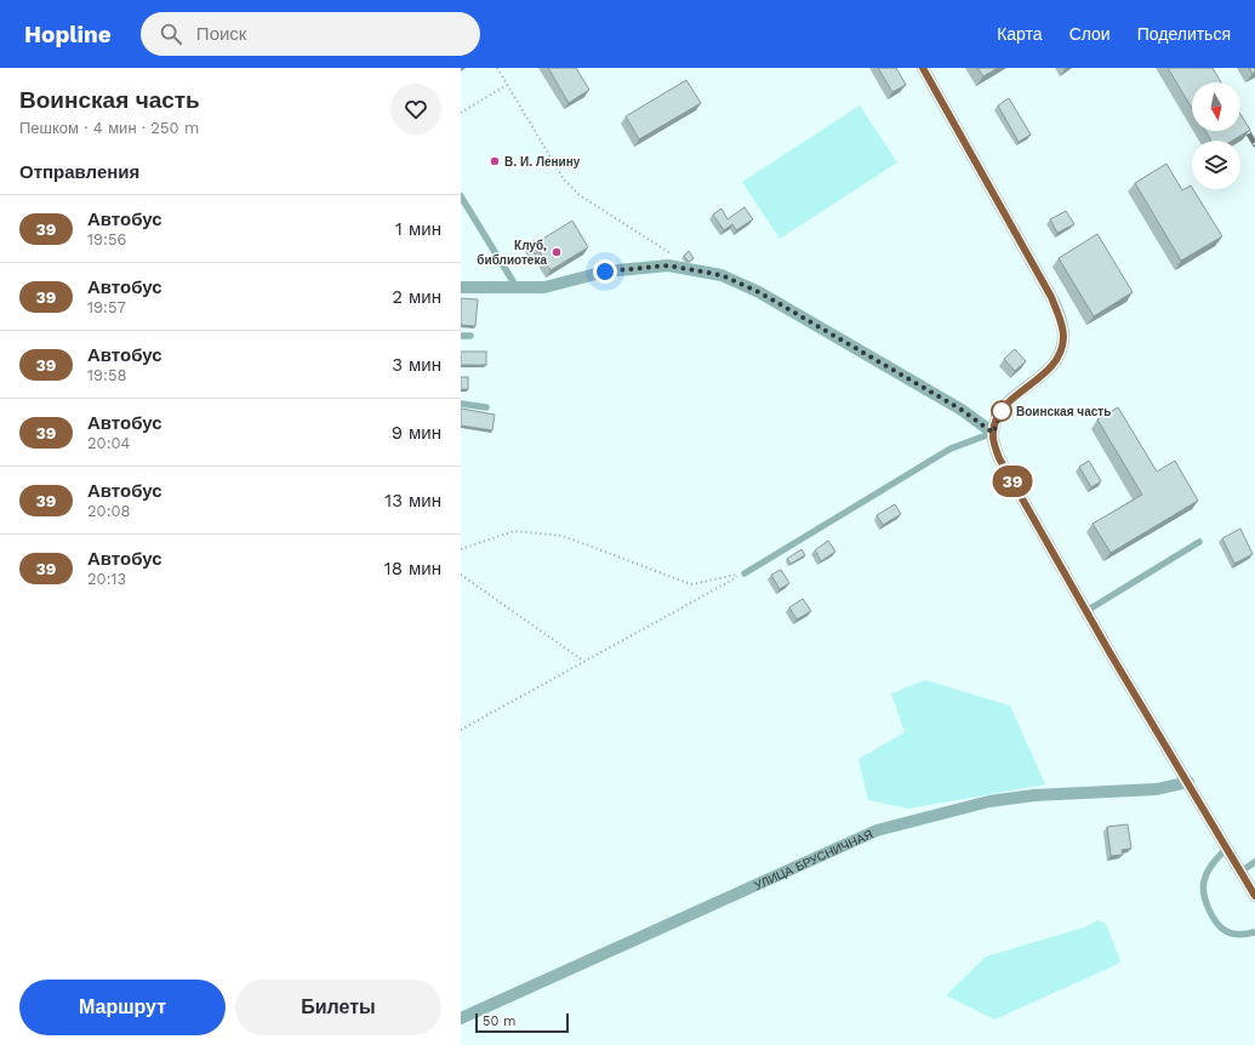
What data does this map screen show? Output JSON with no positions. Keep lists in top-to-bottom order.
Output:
{
  "streets": {
    "street": ["УЛИЦА БРУСНИЧНАЯ"]
  },
  "places": ["В. И. Ленину", "Клуб, библиотека", "Воинская часть"],
  "lines": ["bus line 39"],
  "scale_bar": "50 m",
  "north": "bottom",
  "page": {
    "header": "Hopline",
    "search": "Поиск",
    "nav": ["Карта", "Слои", "Поделиться"],
    "heading": [
      ["Воинская часть", "Пешком · 4 мин · 250 m"],
      "Отправления"
    ],
    "on_map": "39",
    "list": [
      {
        "mark": "39",
        "name": "Автобус",
        "note": "19:56",
        "value": "1 мин"
      },
      {
        "mark": "39",
        "name": "Автобус",
        "note": "19:57",
        "value": "2 мин"
      },
      {
        "mark": "39",
        "name": "Автобус",
        "note": "19:58",
        "value": "3 мин"
      },
      {
        "mark": "39",
        "name": "Автобус",
        "note": "20:04",
        "value": "9 мин"
      },
      {
        "mark": "39",
        "name": "Автобус",
        "note": "20:08",
        "value": "13 мин"
      },
      {
        "mark": "39",
        "name": "Автобус",
        "note": "20:13",
        "value": "18 мин"
      }
    ],
    "buttons": ["Маршрут", "Билеты"],
    "scale": "50 m"
  }
}
